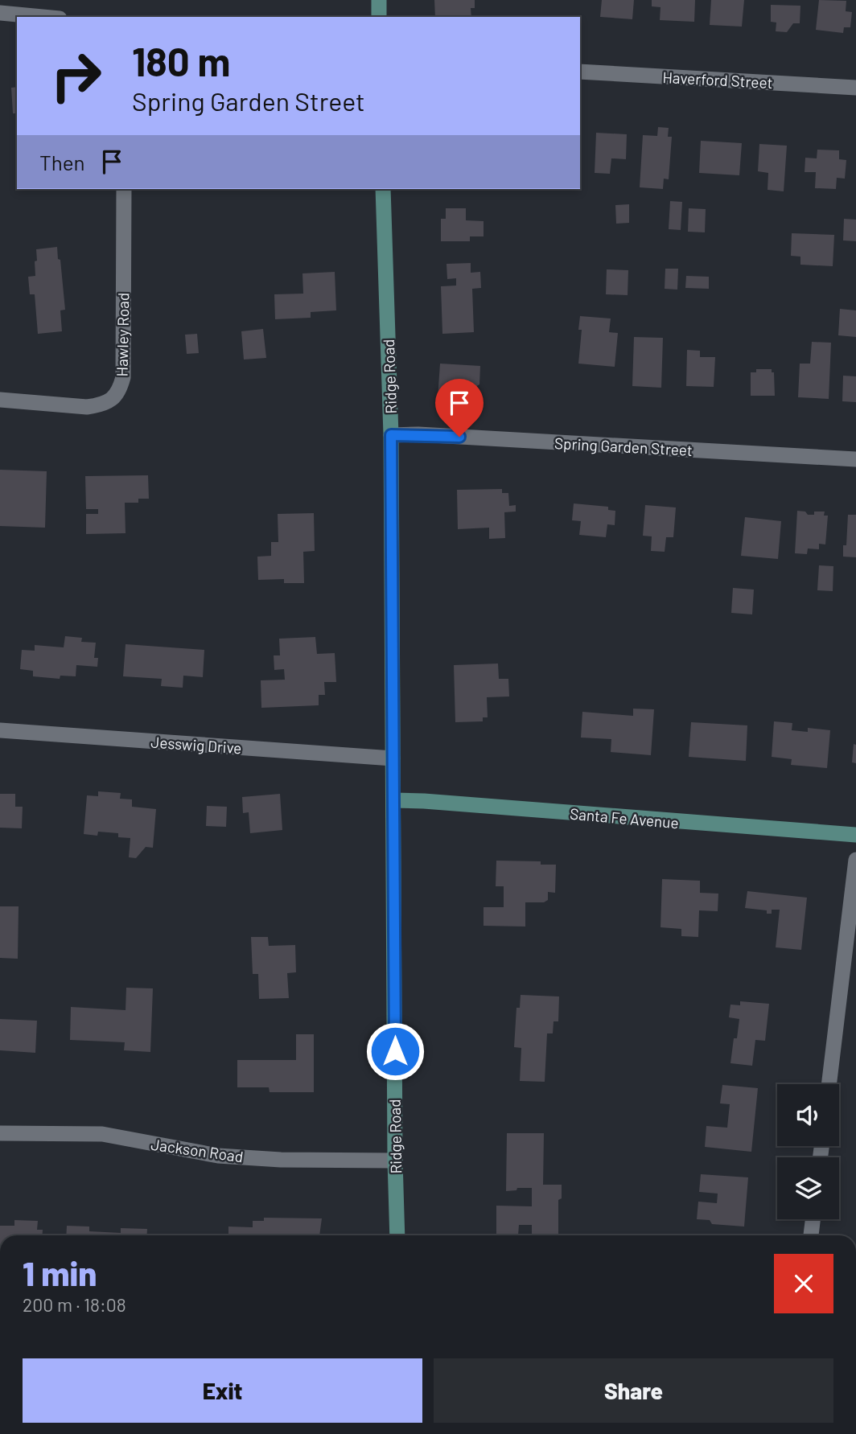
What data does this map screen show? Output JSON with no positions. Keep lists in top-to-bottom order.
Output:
{
  "streets": {
    "main road": ["Ridge Road", "Santa Fe Avenue"],
    "street": [
      "Haverford Street",
      "Hawley Road",
      "Spring Garden Street",
      "Jesswig Drive",
      "Jackson Road"
    ]
  },
  "crossings": [
    ["Ridge Road", "Spring Garden Street"],
    ["Ridge Road", "Jesswig Drive"],
    ["Ridge Road", "Santa Fe Avenue"],
    ["Ridge Road", "Jackson Road"]
  ],
  "page": {
    "turn": ["180 m", "Spring Garden Street"],
    "then": "Then",
    "heading": ["1 min", "200 m · 18:08"],
    "buttons": ["Exit", "Share"]
  }
}
